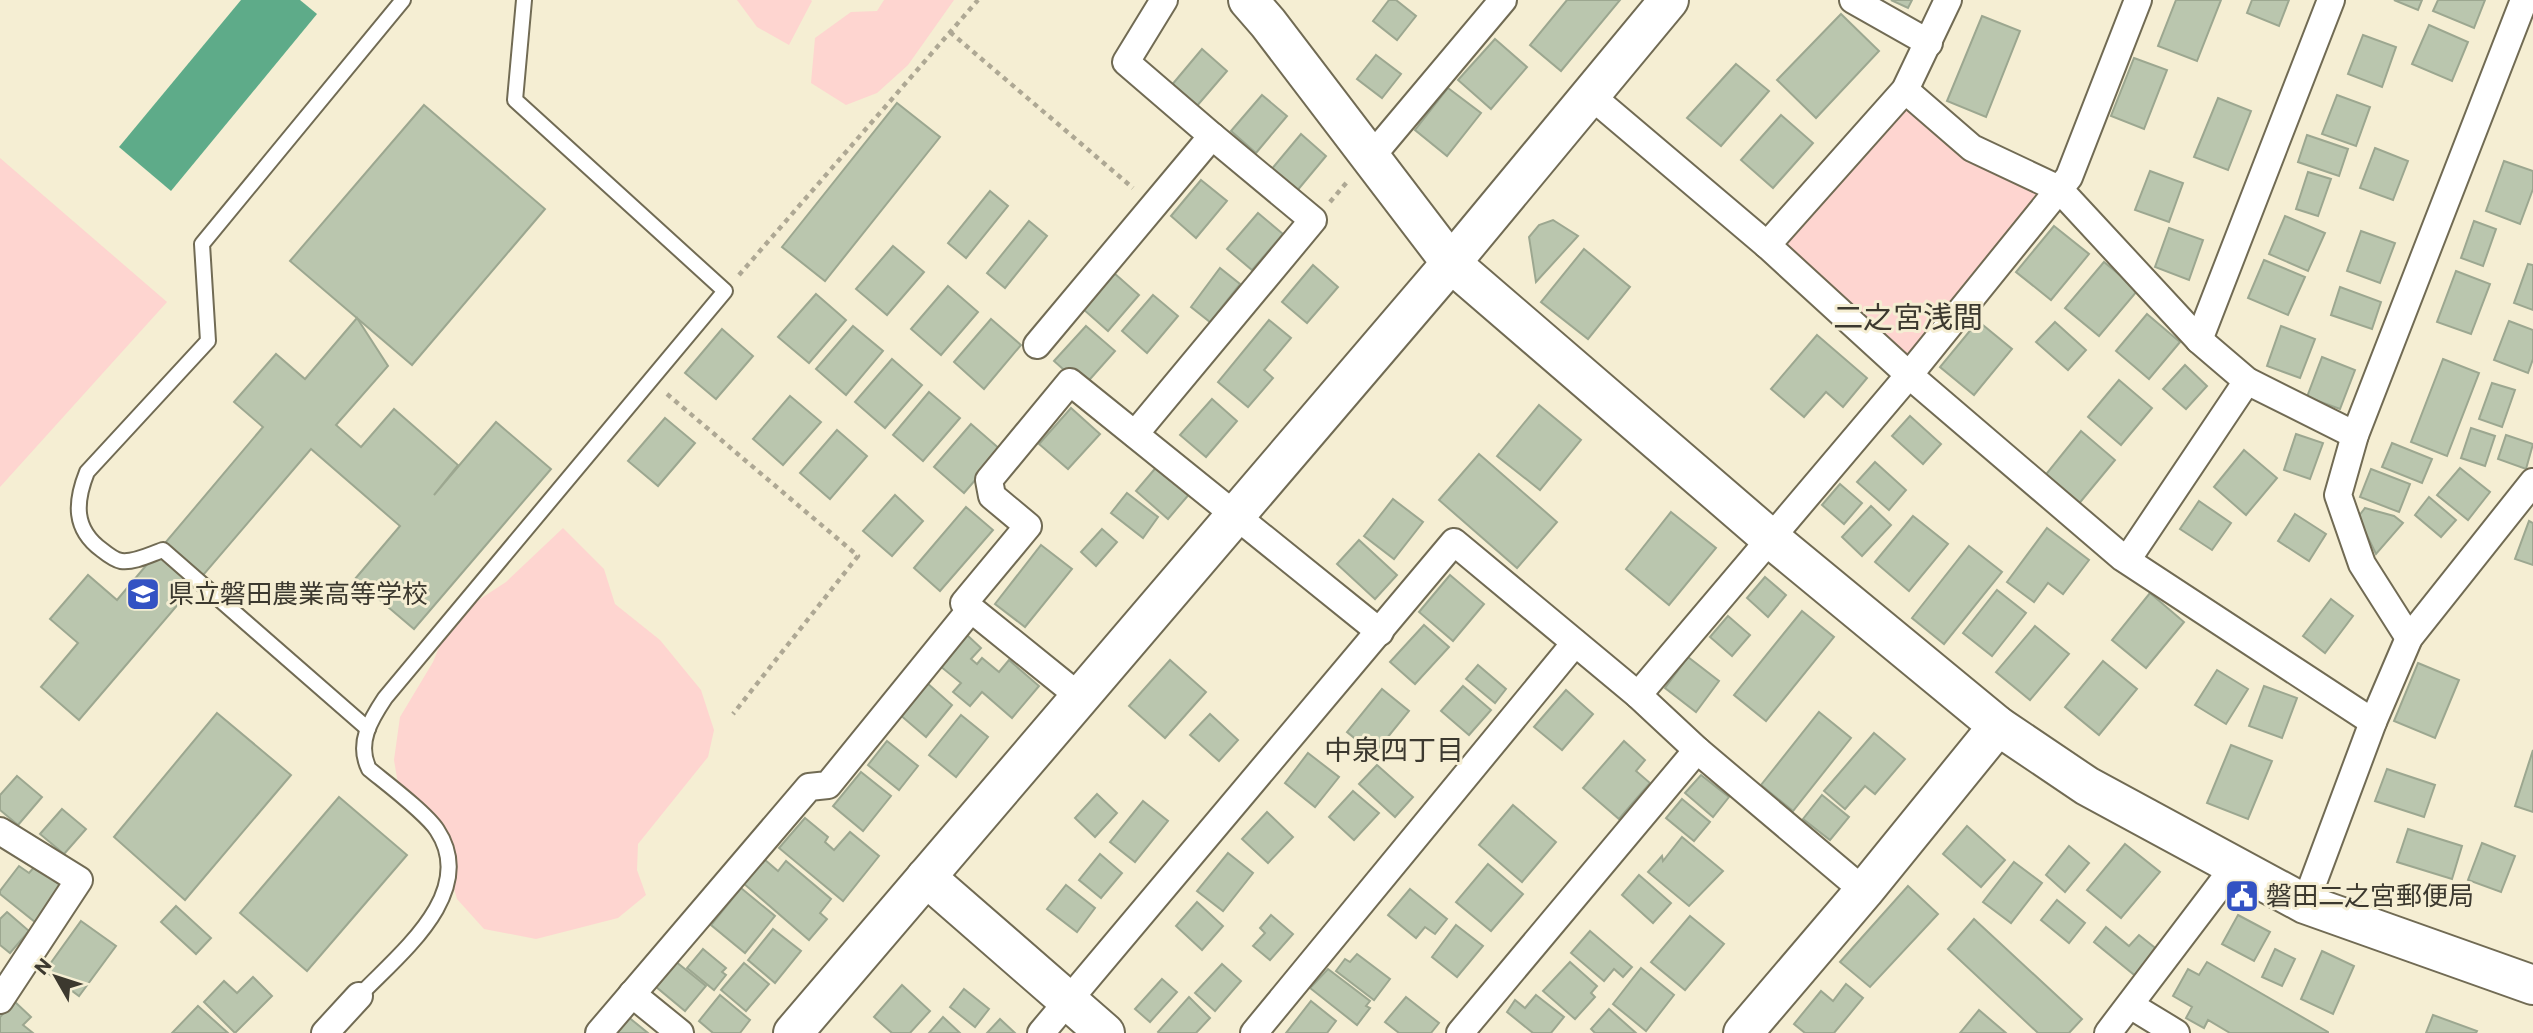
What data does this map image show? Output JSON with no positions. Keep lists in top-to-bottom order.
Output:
{
  "districts": ["二之宮浅間", "中泉四丁目"],
  "places": {
    "school or university": ["県立磐田農業高等学校"],
    "public building": ["磐田二之宮郵便局"]
  },
  "north": "top left"
}
